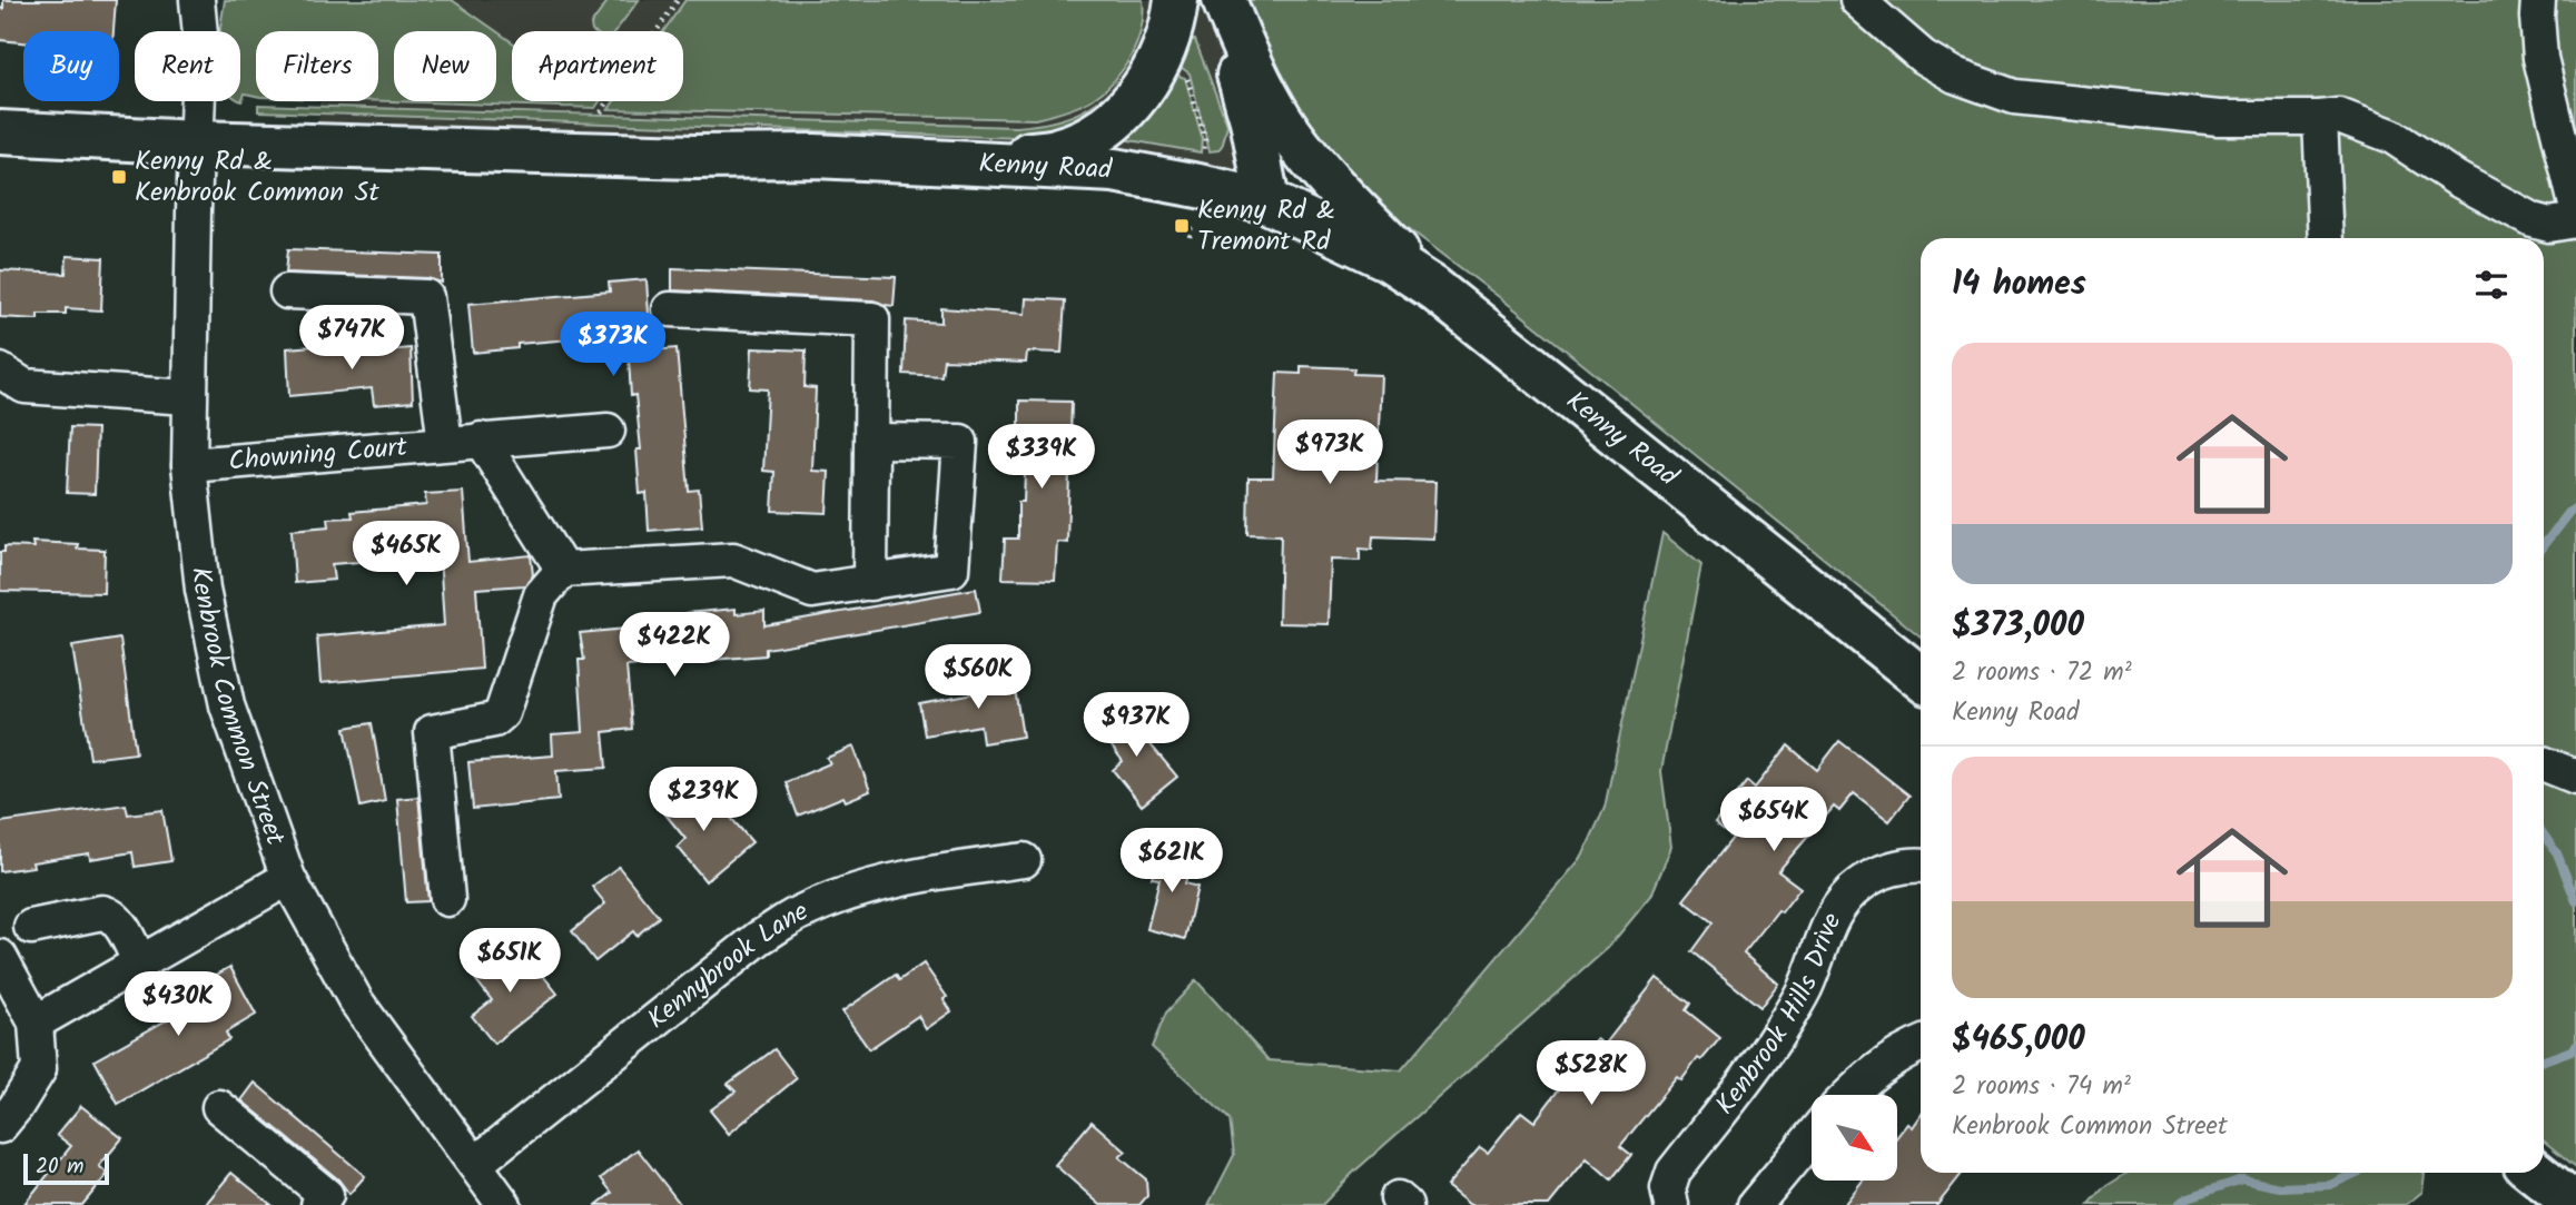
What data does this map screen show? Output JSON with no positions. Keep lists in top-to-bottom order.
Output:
{
  "streets": {
    "main road": ["Kenny Road"],
    "street": [
      "Chowning Court",
      "Kenbrook Common Street",
      "Kennybrook Lane",
      "Kenbrook Hills Drive"
    ]
  },
  "crossings": [
    ["Kenny Road", "Kenbrook Common Street"],
    ["Chowning Court", "Kenbrook Common Street"],
    ["Kenbrook Common Street", "Kennybrook Lane"]
  ],
  "places": {
    "transit": ["Kenny Rd & Kenbrook Common St", "Kenny Rd & Tremont Rd"]
  },
  "scale_bar": "20 m",
  "north": "bottom right",
  "page": {
    "chip": [
      "Buy",
      "Rent",
      "Filters",
      "New",
      "Apartment"
    ],
    "heading": "14 homes",
    "price": [
      "$747K",
      "$373K",
      "$973K",
      "$339K",
      "$465K",
      "$422K",
      "$560K",
      "$937K",
      "$239K",
      "$654K",
      "$621K",
      "$651K",
      "$430K",
      "$528K"
    ],
    "list": [
      {
        "name": "$373,000",
        "note": "2 rooms · 72 m² · Kenny Road"
      },
      {
        "name": "$465,000",
        "note": "2 rooms · 74 m² · Kenbrook Common Street"
      }
    ],
    "scale": "20 m"
  }
}
